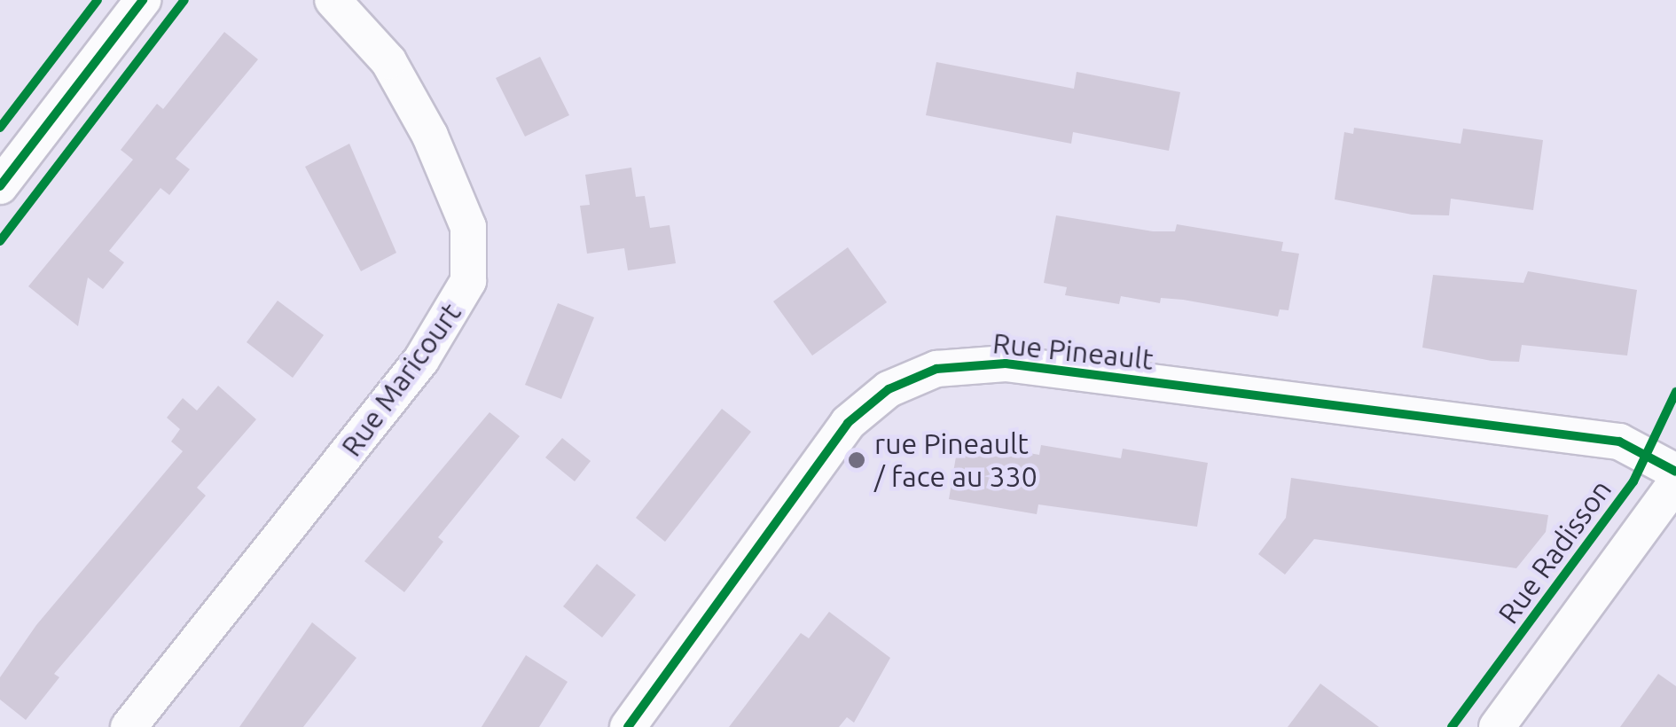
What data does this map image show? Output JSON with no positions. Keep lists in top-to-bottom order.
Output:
{
  "streets": {
    "street": ["Rue Pineault", "Rue Maricourt", "Rue Radisson"]
  },
  "places": ["rue Pineault / face au 330"]
}
